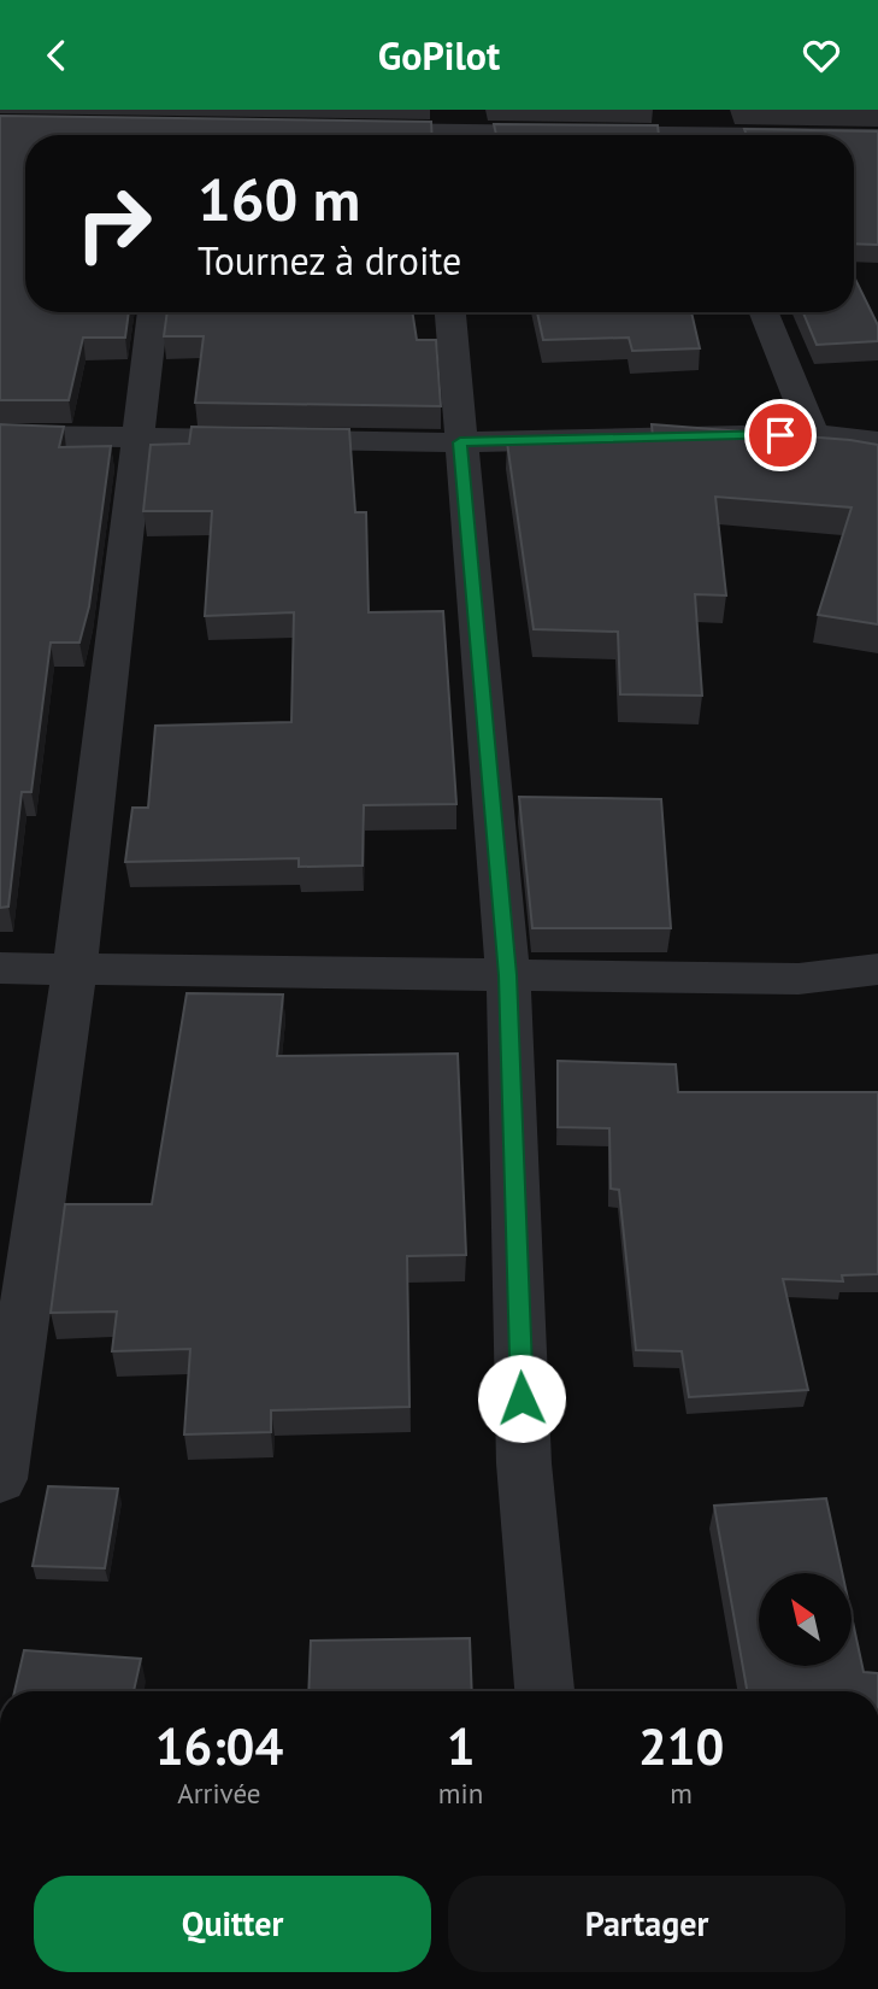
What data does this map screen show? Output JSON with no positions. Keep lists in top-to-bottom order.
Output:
{
  "north": "top left",
  "page": {
    "header": "GoPilot",
    "turn": ["160 m", "Tournez à droite"],
    "eta": [
      "16:04",
      "Arrivée",
      "1",
      "min",
      "210",
      "m"
    ],
    "buttons": ["Quitter", "Partager"]
  }
}
